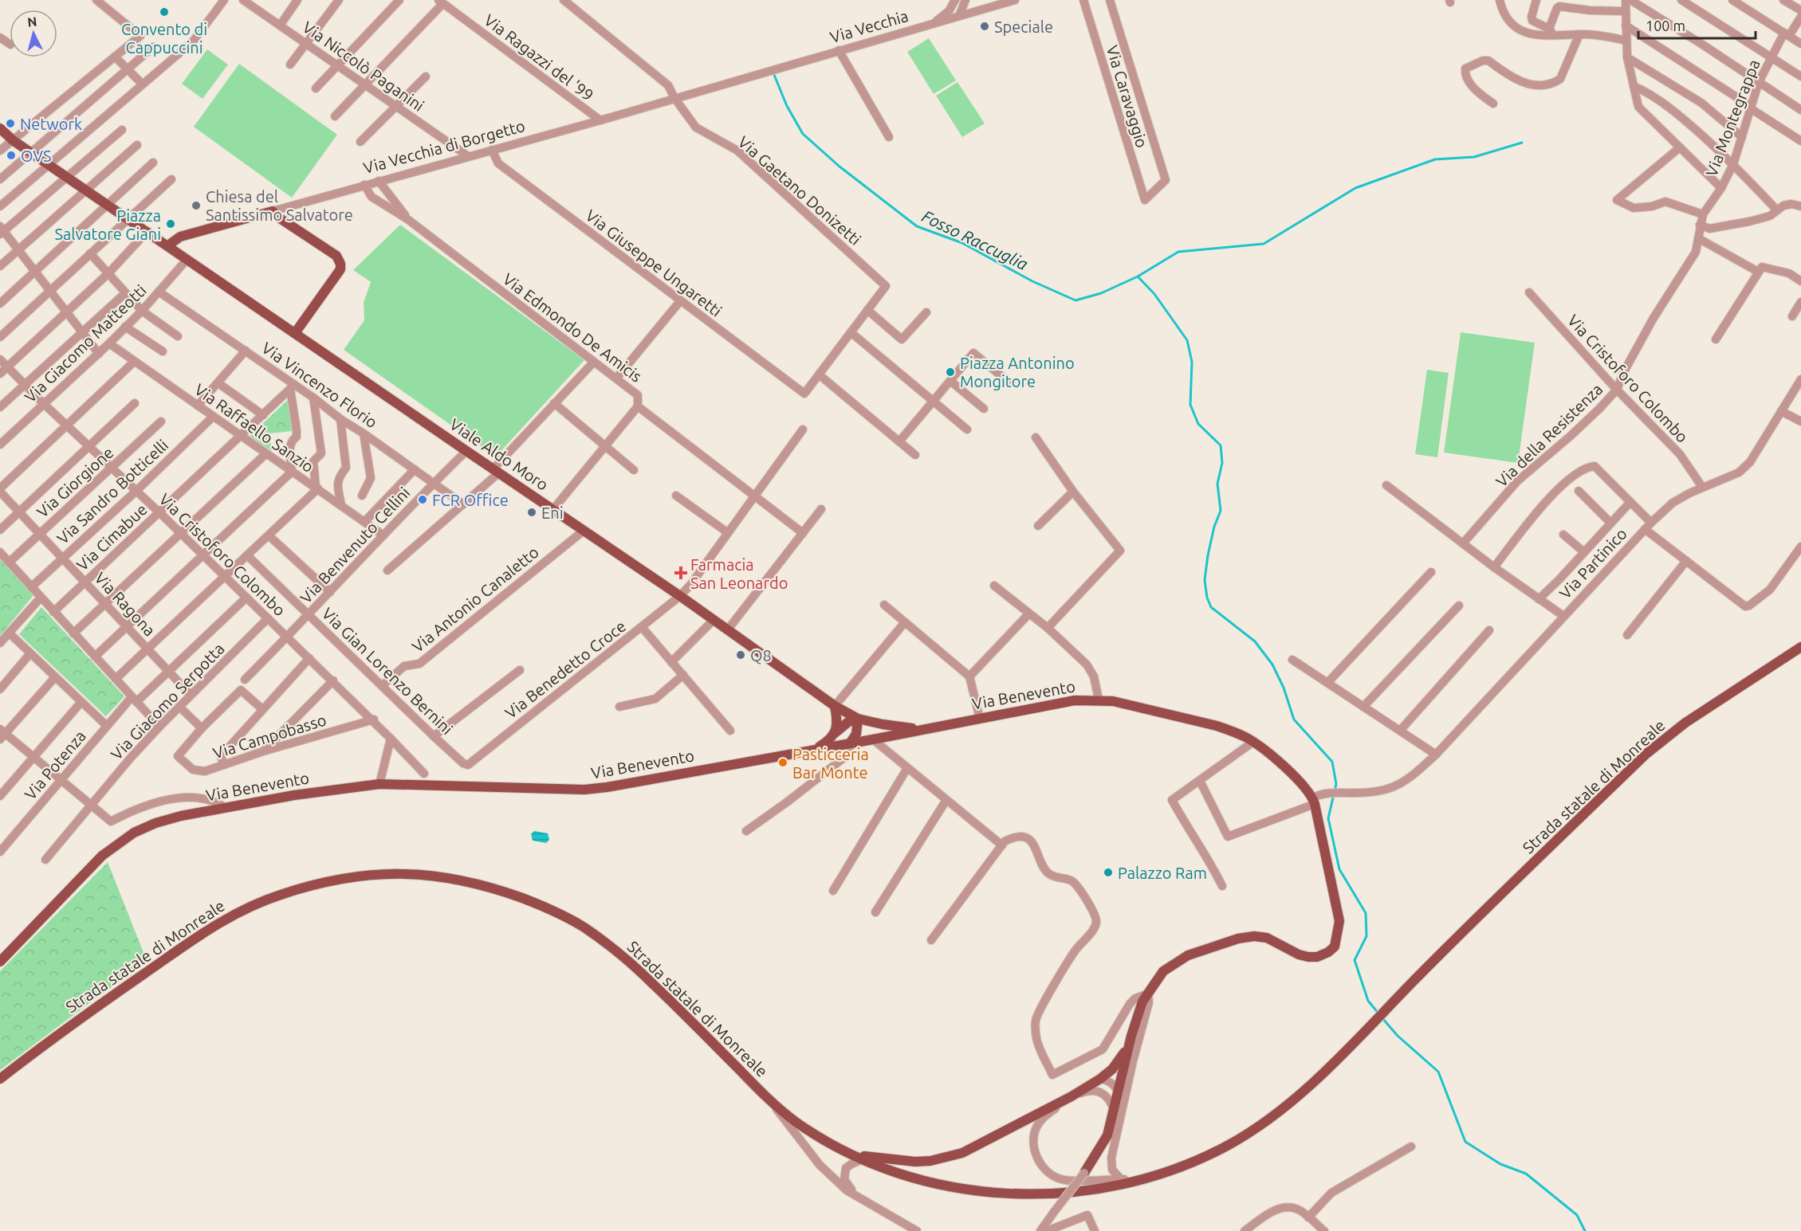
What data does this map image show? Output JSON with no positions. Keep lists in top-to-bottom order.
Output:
{
  "streets": {
    "main road": [
      "Via Vecchia di Borgetto",
      "Viale Aldo Moro",
      "Via Benevento",
      "Strada statale di Monreale"
    ],
    "street": [
      "Via Vecchia",
      "Via Ragazzi del '99",
      "Via Niccolò Paganini",
      "Via Caravaggio",
      "Via Montegrappa",
      "Via Gaetano Donizetti",
      "Via Giuseppe Ungaretti",
      "Via Edmondo De Amicis",
      "Via Giacomo Matteotti",
      "Via Cristoforo Colombo",
      "Via Vincenzo Florio",
      "Via Raffaello Sanzio",
      "Via della Resistenza",
      "Via Giorgione",
      "Via Sandro Botticelli",
      "Via Cimabue",
      "Via Benvenuto Cellini",
      "Via Partinico",
      "Via Antonio Canaletto",
      "Via Ragona",
      "Via Benedetto Croce",
      "Via Gian Lorenzo Bernini",
      "Via Giacomo Serpotta",
      "Via Campobasso",
      "Via Potenza"
    ]
  },
  "crossings": [
    ["Via Vecchia", "Via Vecchia di Borgetto"],
    ["Via Ragazzi del '99", "Via Vecchia di Borgetto"],
    ["Via Niccolò Paganini", "Via Vecchia di Borgetto"],
    ["Via Montegrappa", "Via Cristoforo Colombo"],
    ["Via Montegrappa", "Via della Resistenza"],
    ["Via Vecchia di Borgetto", "Via Gaetano Donizetti"],
    ["Via Vecchia di Borgetto", "Via Giuseppe Ungaretti"],
    ["Via Vecchia di Borgetto", "Viale Aldo Moro"],
    ["Via Edmondo De Amicis", "Via Benedetto Croce"],
    ["Via Giacomo Matteotti", "Via Cristoforo Colombo"],
    ["Via Giacomo Matteotti", "Via Vincenzo Florio"],
    ["Via Giacomo Matteotti", "Via Raffaello Sanzio"],
    ["Via Giacomo Matteotti", "Viale Aldo Moro"],
    ["Via Cristoforo Colombo", "Via della Resistenza"],
    ["Via Cristoforo Colombo", "Via Giorgione"],
    ["Via Cristoforo Colombo", "Via Sandro Botticelli"],
    ["Via Cristoforo Colombo", "Via Cimabue"],
    ["Via Cristoforo Colombo", "Via Benvenuto Cellini"],
    ["Via Cristoforo Colombo", "Via Partinico"],
    ["Via Cristoforo Colombo", "Via Giacomo Serpotta"],
    ["Via Cristoforo Colombo", "Via Campobasso"],
    ["Via Cristoforo Colombo", "Via Potenza"],
    ["Via Vincenzo Florio", "Via Cimabue"],
    ["Via Vincenzo Florio", "Via Benvenuto Cellini"],
    ["Via Raffaello Sanzio", "Via Sandro Botticelli"],
    ["Via Raffaello Sanzio", "Via Cimabue"],
    ["Via Raffaello Sanzio", "Via Benvenuto Cellini"],
    ["Viale Aldo Moro", "Via Benvenuto Cellini"],
    ["Viale Aldo Moro", "Via Antonio Canaletto"],
    ["Viale Aldo Moro", "Via Benedetto Croce"],
    ["Viale Aldo Moro", "Via Benevento"],
    ["Via Giorgione", "Via Ragona"],
    ["Via Sandro Botticelli", "Via Ragona"],
    ["Via Cimabue", "Via Ragona"],
    ["Via Benvenuto Cellini", "Via Gian Lorenzo Bernini"],
    ["Via Partinico", "Via Benevento"],
    ["Via Antonio Canaletto", "Via Gian Lorenzo Bernini"],
    ["Via Ragona", "Via Giacomo Serpotta"],
    ["Via Ragona", "Via Potenza"],
    ["Via Benedetto Croce", "Via Gian Lorenzo Bernini"]
  ],
  "water": ["Fosso Raccuglia"],
  "places": {
    "other": [
      "Convento di Cappuccini",
      "Speciale",
      "Network",
      "OVS",
      "Chiesa del Santissimo Salvatore",
      "Piazza Salvatore Giani",
      "Piazza Antonino Mongitore",
      "FCR Office",
      "Eni",
      "Q8",
      "Pasticceria Bar Monte",
      "Palazzo Ram"
    ],
    "health": ["Farmacia San Leonardo"]
  },
  "scale_bar": "100 m",
  "north": "top"
}
